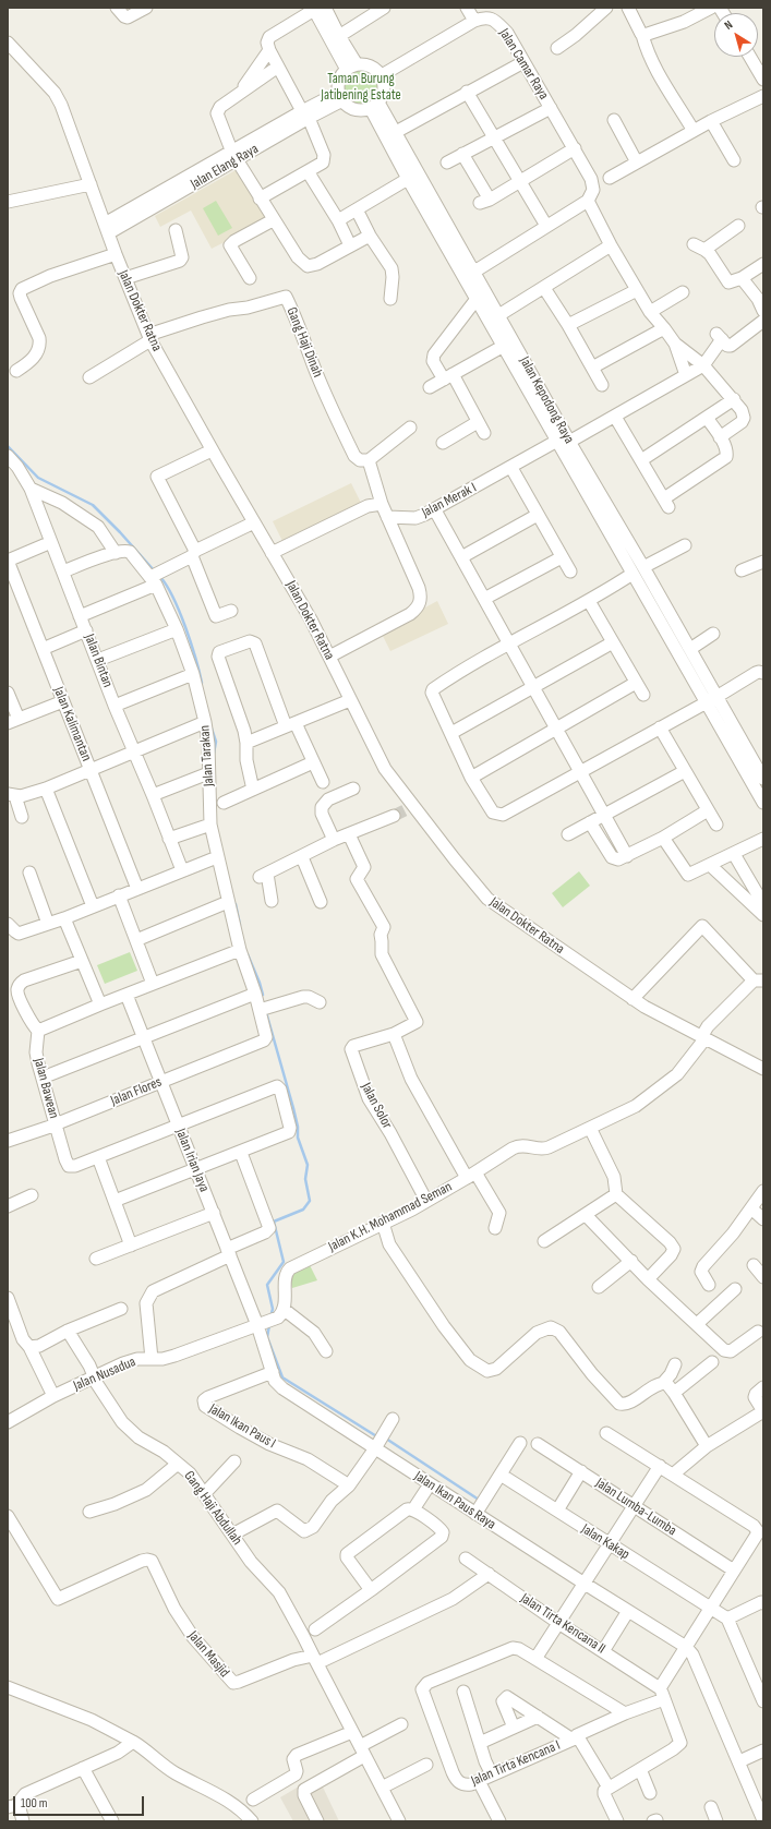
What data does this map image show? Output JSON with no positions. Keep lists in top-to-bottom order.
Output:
{
  "streets": {
    "street": [
      "Jalan Camar Raya",
      "Jalan Elang Raya",
      "Jalan Dokter Ratna",
      "Gang Haji Dinah",
      "Jalan Kepodong Raya",
      "Jalan Merak I",
      "Jalan Bintan",
      "Jalan Kalimantan",
      "Jalan Tarakan",
      "Jalan Bawean",
      "Jalan Flores",
      "Jalan Solor",
      "Jalan Irian Jaya",
      "Jalan K.H. Mohammad Seman",
      "Jalan Nusadua",
      "Jalan Ikan Paus I",
      "Jalan Ikan Paus Raya",
      "Jalan Lumba-Lumba",
      "Gang Haji Abdullah",
      "Jalan Kakap",
      "Jalan Tirta Kencana II",
      "Jalan Masjid",
      "Jalan Tirta Kencana I"
    ]
  },
  "crossings": [
    ["Jalan Elang Raya", "Jalan Dokter Ratna"],
    ["Jalan Elang Raya", "Jalan Kepodong Raya"],
    ["Jalan Dokter Ratna", "Gang Haji Dinah"],
    ["Jalan Dokter Ratna", "Jalan K.H. Mohammad Seman"],
    ["Jalan Kepodong Raya", "Jalan Merak I"],
    ["Jalan Tarakan", "Jalan Flores"],
    ["Jalan Bawean", "Jalan Flores"],
    ["Jalan Flores", "Jalan Irian Jaya"],
    ["Jalan Solor", "Jalan K.H. Mohammad Seman"],
    ["Jalan Irian Jaya", "Jalan Nusadua"],
    ["Jalan Irian Jaya", "Jalan Ikan Paus Raya"],
    ["Jalan Nusadua", "Jalan Ikan Paus Raya"],
    ["Jalan Nusadua", "Gang Haji Abdullah"],
    ["Jalan Ikan Paus I", "Jalan Ikan Paus Raya"],
    ["Gang Haji Abdullah", "Jalan Masjid"],
    ["Jalan Tirta Kencana II", "Jalan Tirta Kencana I"]
  ],
  "parks": ["Taman Burung Jatibening Estate"],
  "scale_bar": "100 m",
  "north": "top left"
}
